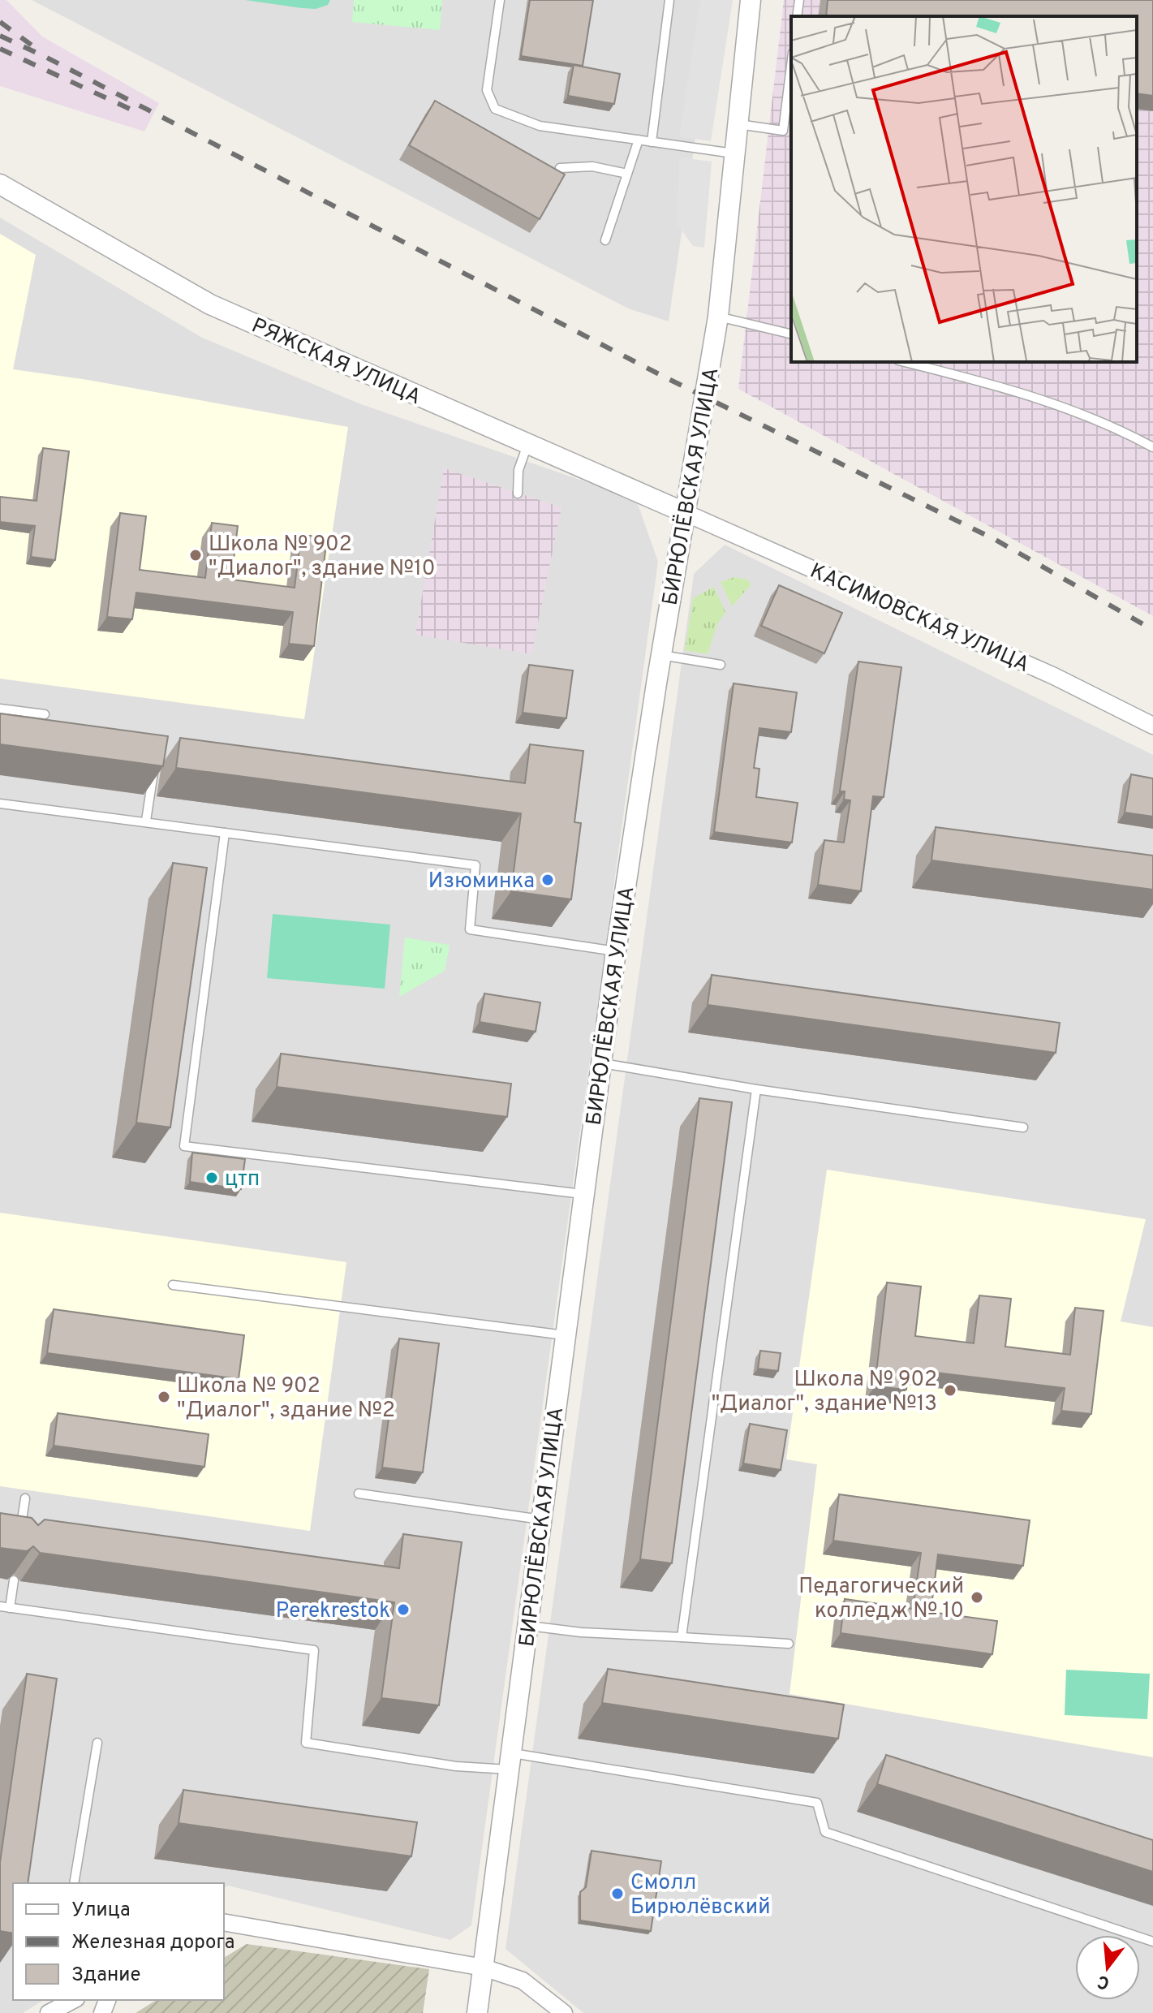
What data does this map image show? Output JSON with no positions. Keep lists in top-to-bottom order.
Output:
{
  "streets": {
    "street": ["РЯЖСКАЯ УЛИЦА", "БИРЮЛЁВСКАЯ УЛИЦА", "КАСИМОВСКАЯ УЛИЦА"]
  },
  "crossings": [
    ["РЯЖСКАЯ УЛИЦА", "БИРЮЛЁВСКАЯ УЛИЦА"],
    ["РЯЖСКАЯ УЛИЦА", "КАСИМОВСКАЯ УЛИЦА"],
    ["БИРЮЛЁВСКАЯ УЛИЦА", "КАСИМОВСКАЯ УЛИЦА"]
  ],
  "places": [
    "Школа № 902 \"Диалог\", здание №10",
    "Изюминка",
    "цтп",
    "Школа № 902 \"Диалог\", здание №13",
    "Школа № 902 \"Диалог\", здание №2",
    "Педагогический колледж № 10",
    "Perekrestok",
    "Смолл Бирюлёвский"
  ],
  "legend": ["Улица", "Железная дорога", "Здание"],
  "north": "bottom"
}
